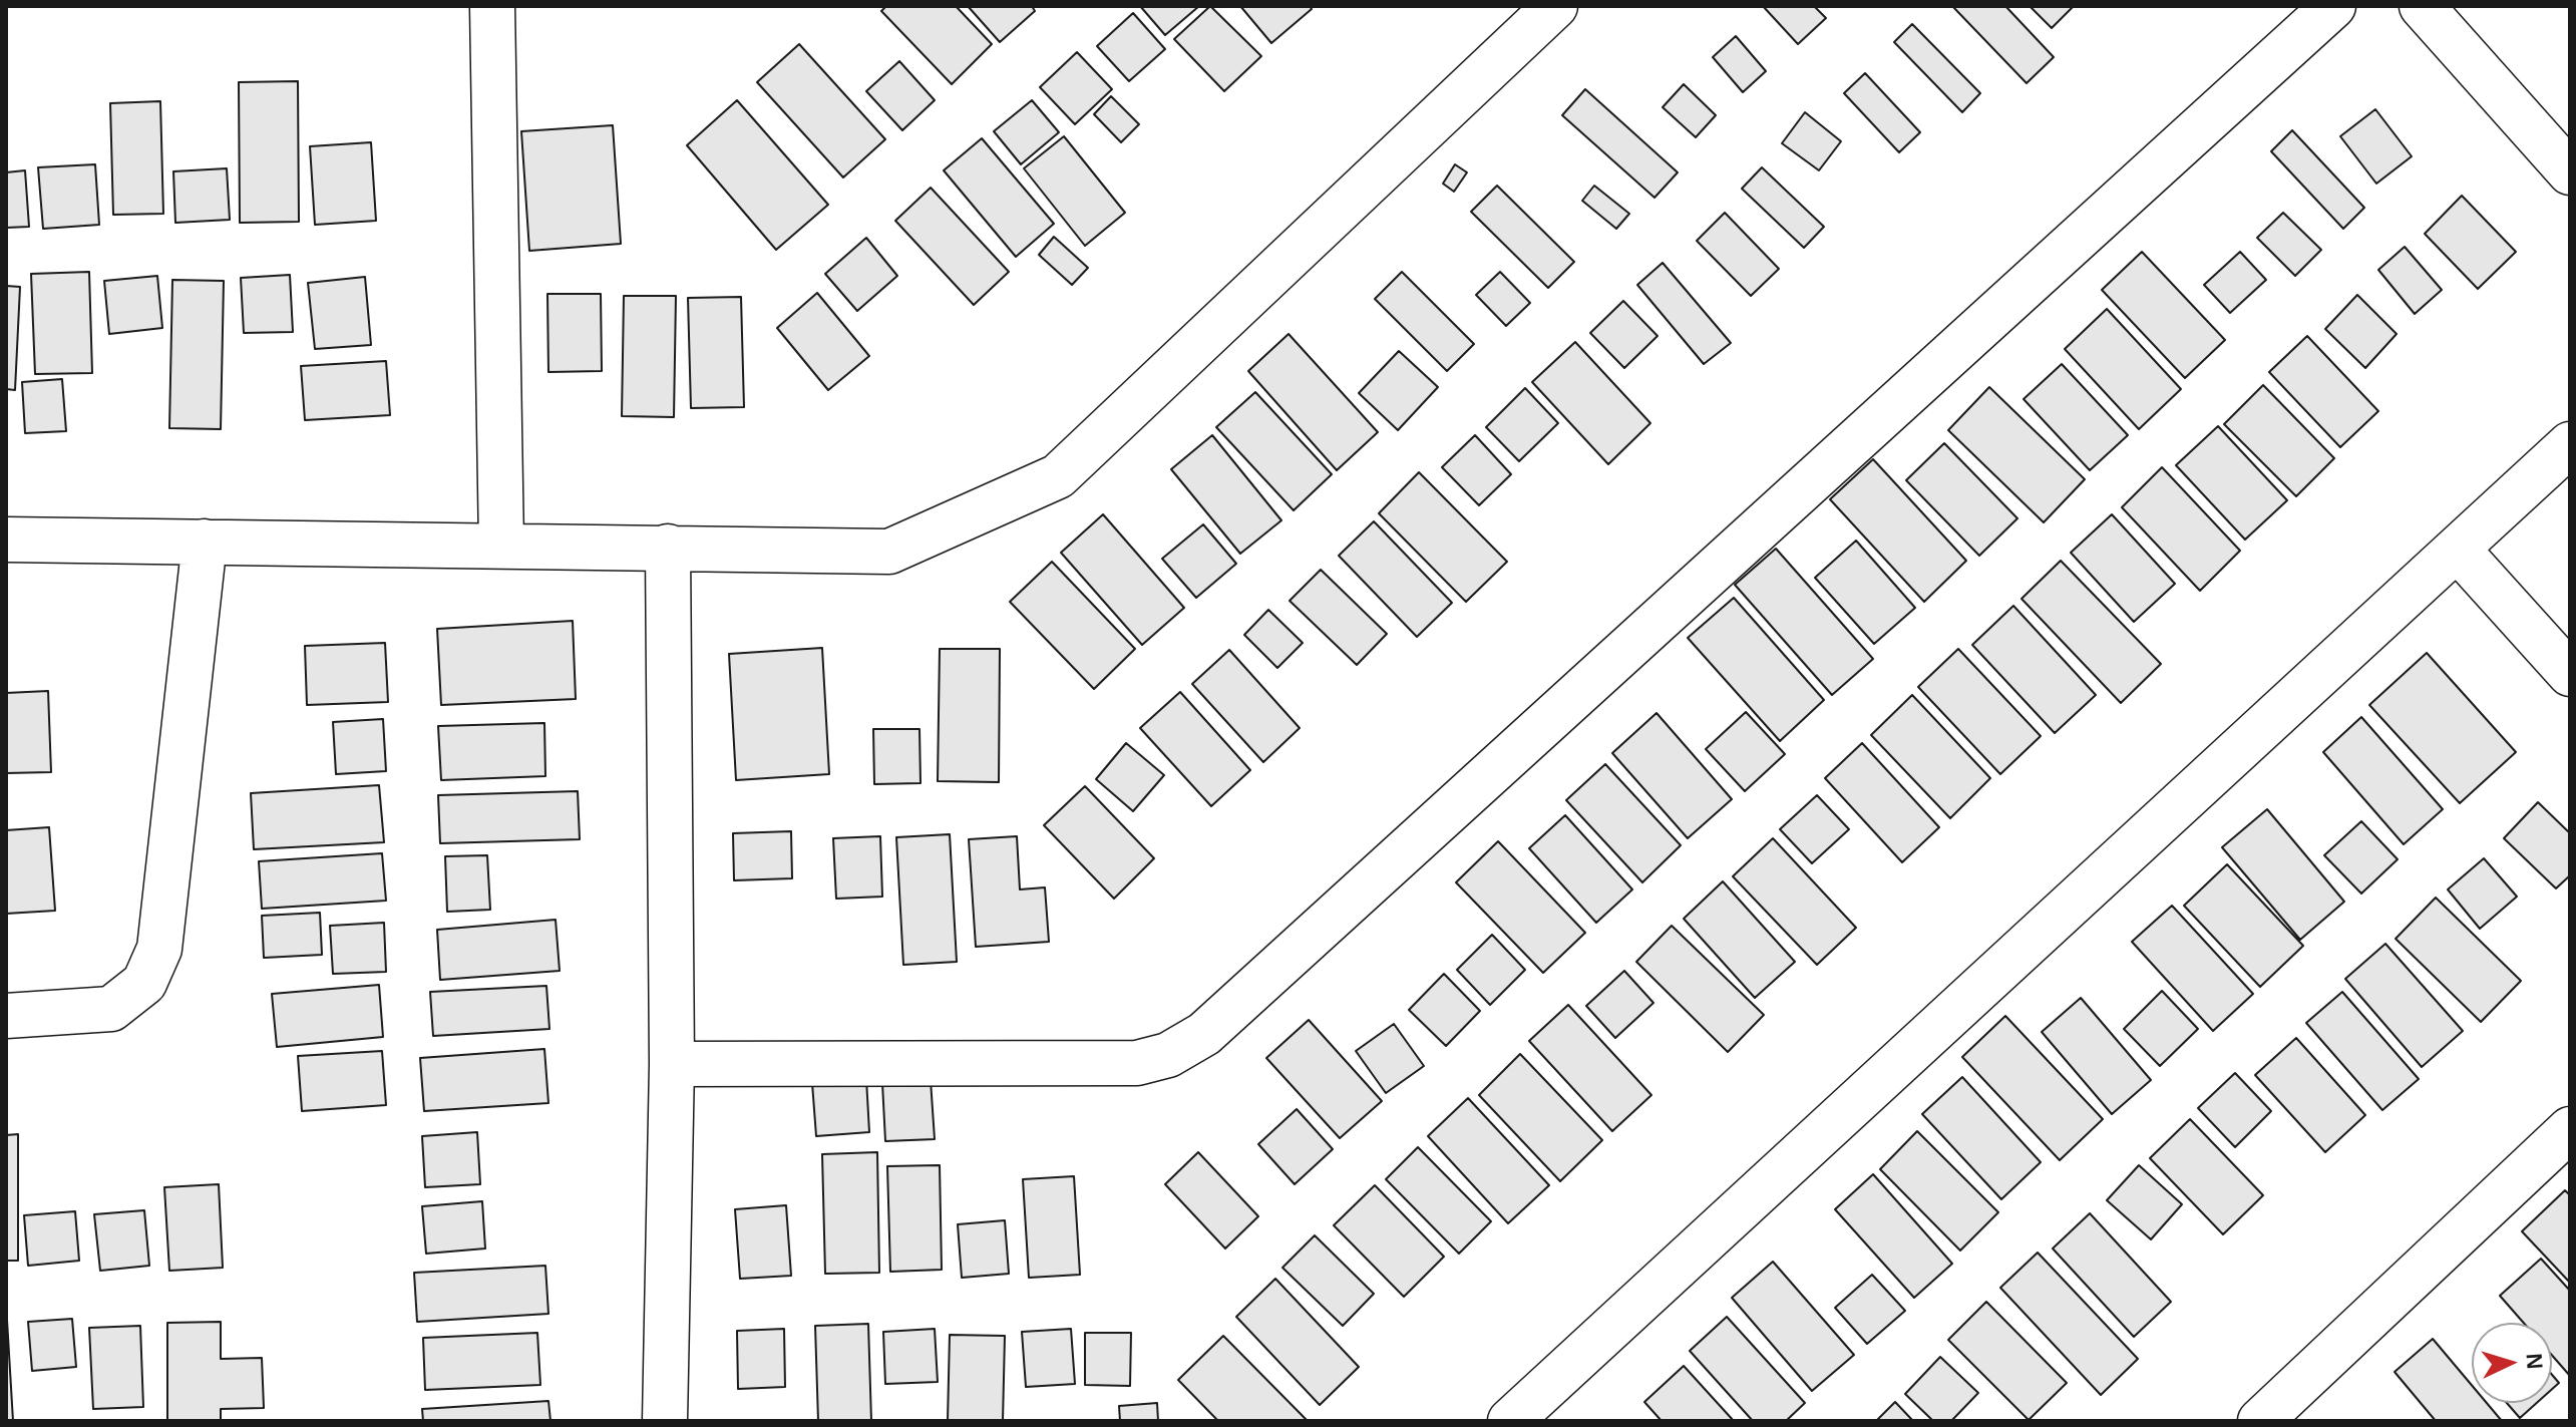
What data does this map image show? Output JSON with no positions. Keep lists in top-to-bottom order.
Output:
{
  "north": "right"
}
